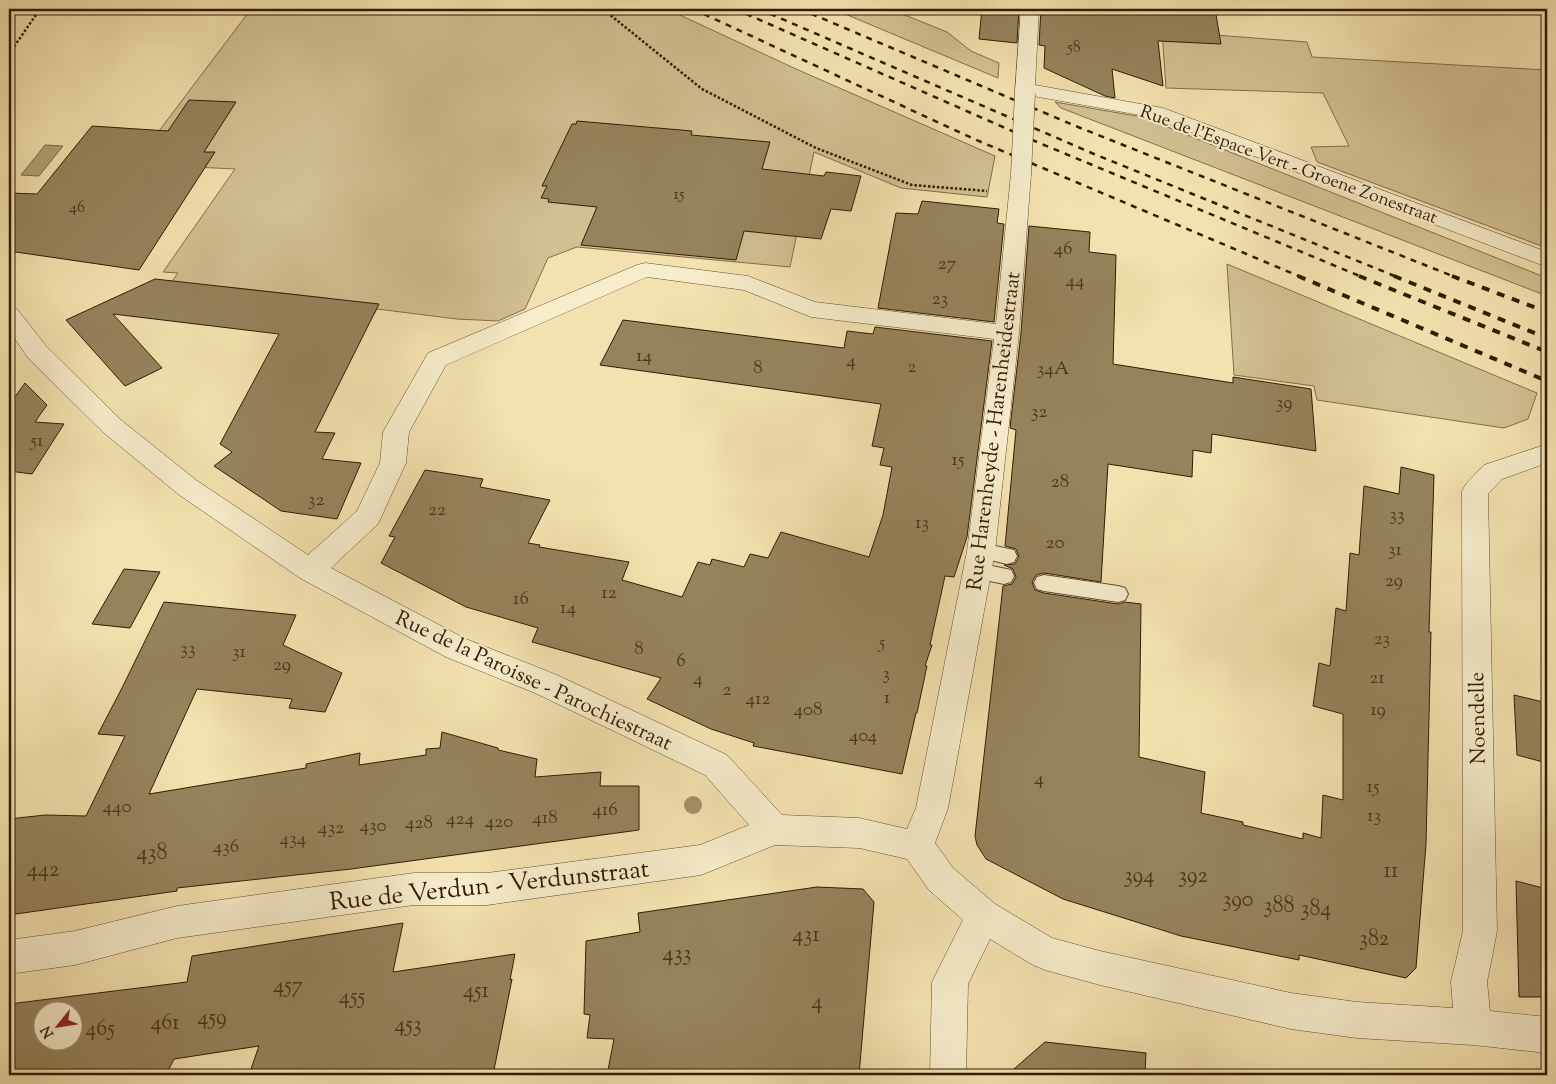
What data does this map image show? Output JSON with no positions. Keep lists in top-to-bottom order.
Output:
{
  "streets": {
    "street": [
      "Rue de l'Espace Vert - Groene Zonestraat",
      "Rue Harenheyde - Harenheidestraat",
      "Rue de la Paroisse - Parochiestraat",
      "Noendelle",
      "Rue de Verdun - Verdunstraat"
    ]
  },
  "crossings": [
    ["Rue de l'Espace Vert - Groene Zonestraat", "Rue Harenheyde - Harenheidestraat"],
    ["Rue Harenheyde - Harenheidestraat", "Rue de Verdun - Verdunstraat"],
    ["Rue de la Paroisse - Parochiestraat", "Rue de Verdun - Verdunstraat"]
  ],
  "house_numbers": [
    "58",
    "15",
    "46",
    "46",
    "27",
    "44",
    "23",
    "14",
    "4",
    "2",
    "8",
    "34A",
    "39",
    "32",
    "51",
    "15",
    "28",
    "32",
    "22",
    "33",
    "13",
    "20",
    "31",
    "29",
    "12",
    "16",
    "14",
    "23",
    "5",
    "33",
    "8",
    "31",
    "6",
    "29",
    "3",
    "21",
    "4",
    "2",
    "1",
    "412",
    "408",
    "19",
    "404",
    "4",
    "15",
    "440",
    "416",
    "13",
    "418",
    "424",
    "420",
    "428",
    "430",
    "432",
    "434",
    "436",
    "438",
    "442",
    "11",
    "394",
    "392",
    "390",
    "388",
    "384",
    "431",
    "382",
    "433",
    "457",
    "451",
    "455",
    "4",
    "459",
    "461",
    "453",
    "465"
  ],
  "north": "bottom left"
}
